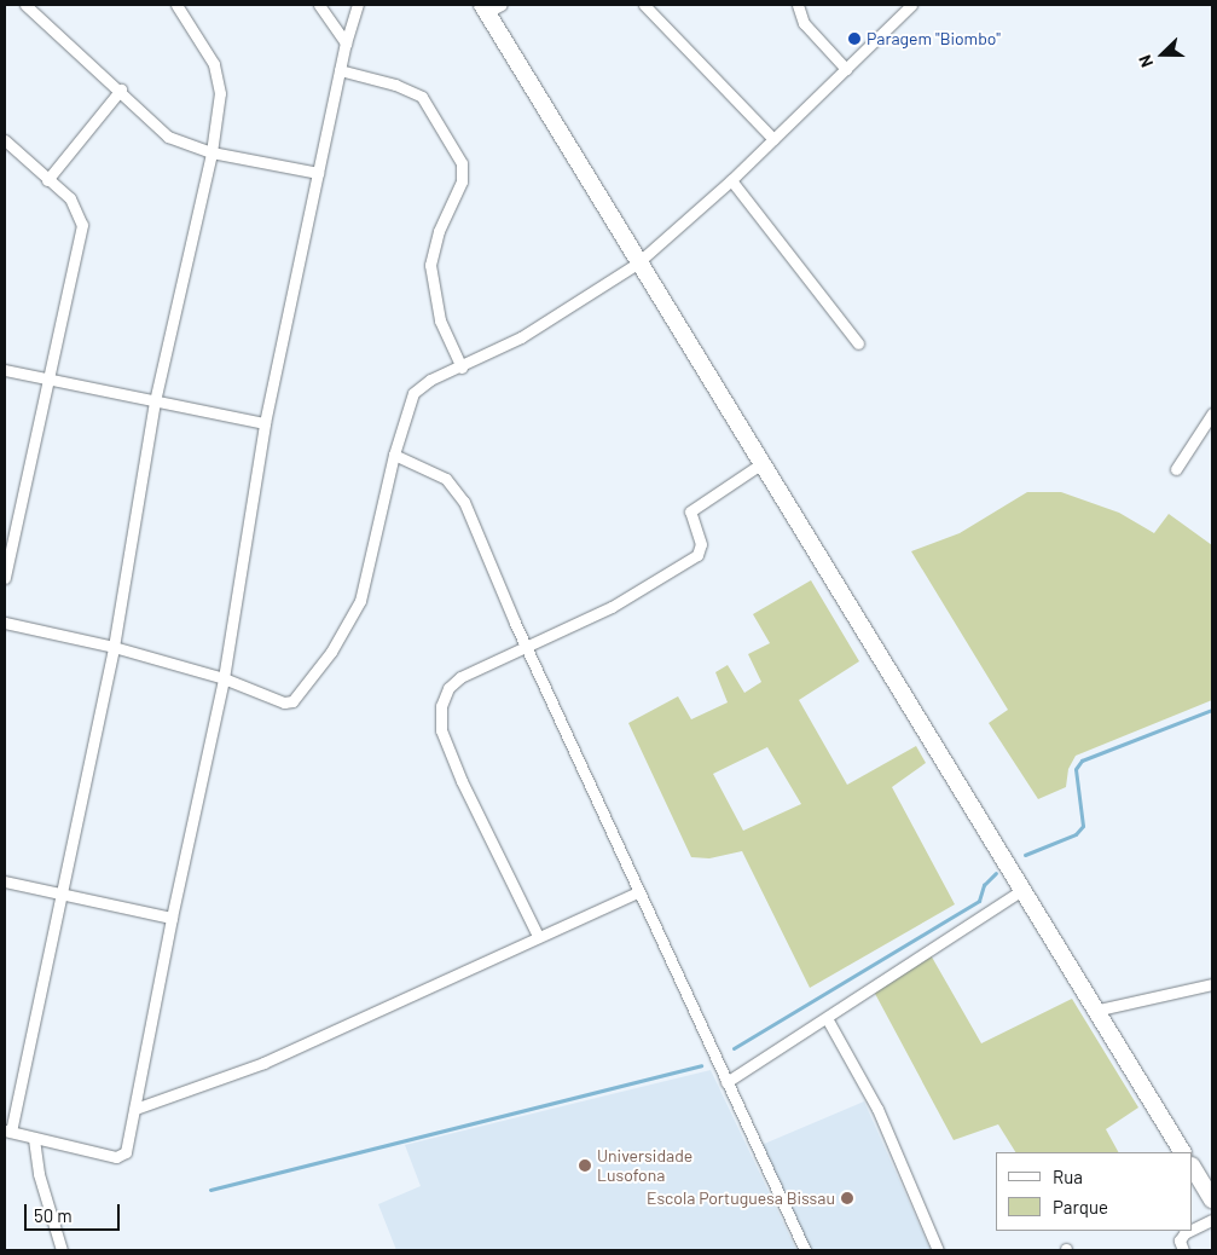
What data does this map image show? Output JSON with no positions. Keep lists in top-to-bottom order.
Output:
{
  "places": ["Paragem \"Biombo\"", "Universidade Lusofona", "Escola Portuguesa Bissau"],
  "legend": ["Rua", "Parque"],
  "scale_bar": "50 m",
  "north": "left"
}
